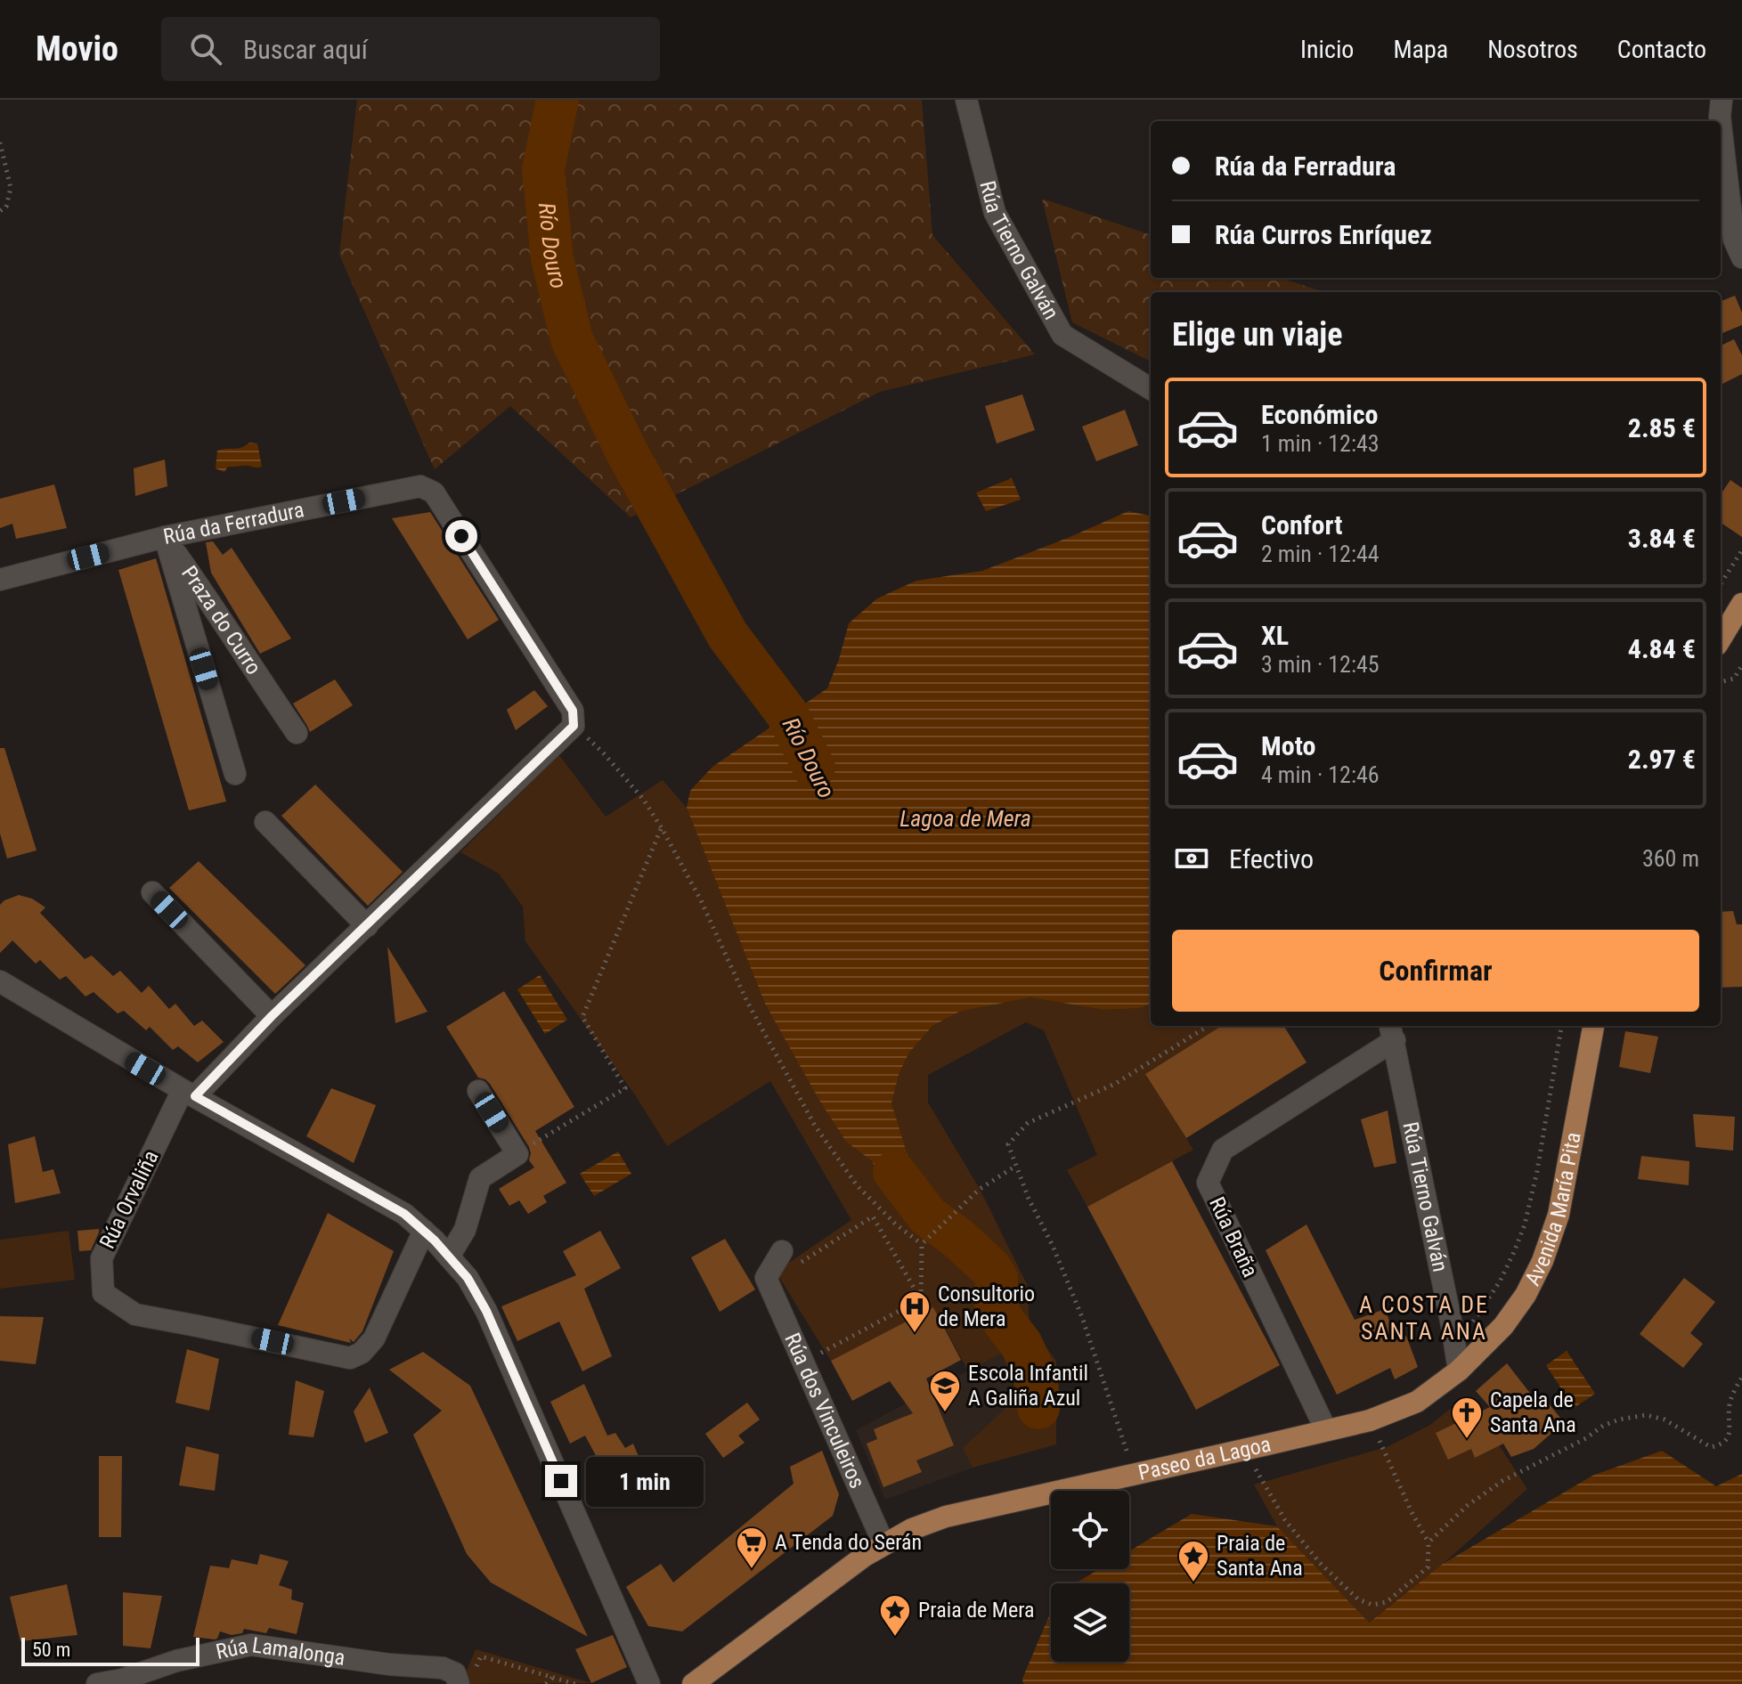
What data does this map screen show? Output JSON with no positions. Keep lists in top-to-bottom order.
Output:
{
  "streets": {
    "main road": ["Avenida María Pita", "Paseo da Lagoa"],
    "street": [
      "Rúa Tierno Galván",
      "Rúa da Ferradura",
      "Praza do Curro",
      "Rúa Orvaliña",
      "Rúa Braña",
      "Rúa dos Vinculeiros",
      "Rúa Lamalonga"
    ]
  },
  "crossings": [
    ["Rúa Tierno Galván", "Avenida María Pita"],
    ["Rúa Tierno Galván", "Rúa Braña"],
    ["Rúa Tierno Galván", "Paseo da Lagoa"],
    ["Rúa da Ferradura", "Praza do Curro"],
    ["Avenida María Pita", "Paseo da Lagoa"],
    ["Rúa Braña", "Paseo da Lagoa"],
    ["Rúa dos Vinculeiros", "Paseo da Lagoa"]
  ],
  "districts": ["A COSTA DE SANTA ANA"],
  "water": ["Río Douro", "Lagoa de Mera"],
  "places": {
    "hospital": ["Consultorio de Mera"],
    "school or university": ["Escola Infantil A Galiña Azul"],
    "church": ["Capela de Santa Ana"],
    "supermarket": ["A Tenda do Serán"],
    "place": ["Praia de Santa Ana", "Praia de Mera"]
  },
  "scale_bar": "50 m",
  "page": {
    "header": "Movio",
    "search": "Buscar aquí",
    "nav": [
      "Inicio",
      "Mapa",
      "Nosotros",
      "Contacto"
    ],
    "banner": ["Rúa da Ferradura", "Rúa Curros Enríquez"],
    "heading": "Elige un viaje",
    "list": [
      {
        "name": "Económico",
        "note": "1 min · 12:43",
        "value": "2.85 €"
      },
      {
        "name": "Confort",
        "note": "2 min · 12:44",
        "value": "3.84 €"
      },
      {
        "name": "XL",
        "note": "3 min · 12:45",
        "value": "4.84 €"
      },
      {
        "name": "Moto",
        "note": "4 min · 12:46",
        "value": "2.97 €"
      }
    ],
    "pay": ["Efectivo", "360 m"],
    "buttons": "Confirmar",
    "bubble": "1 min",
    "scale": "50 m"
  }
}
